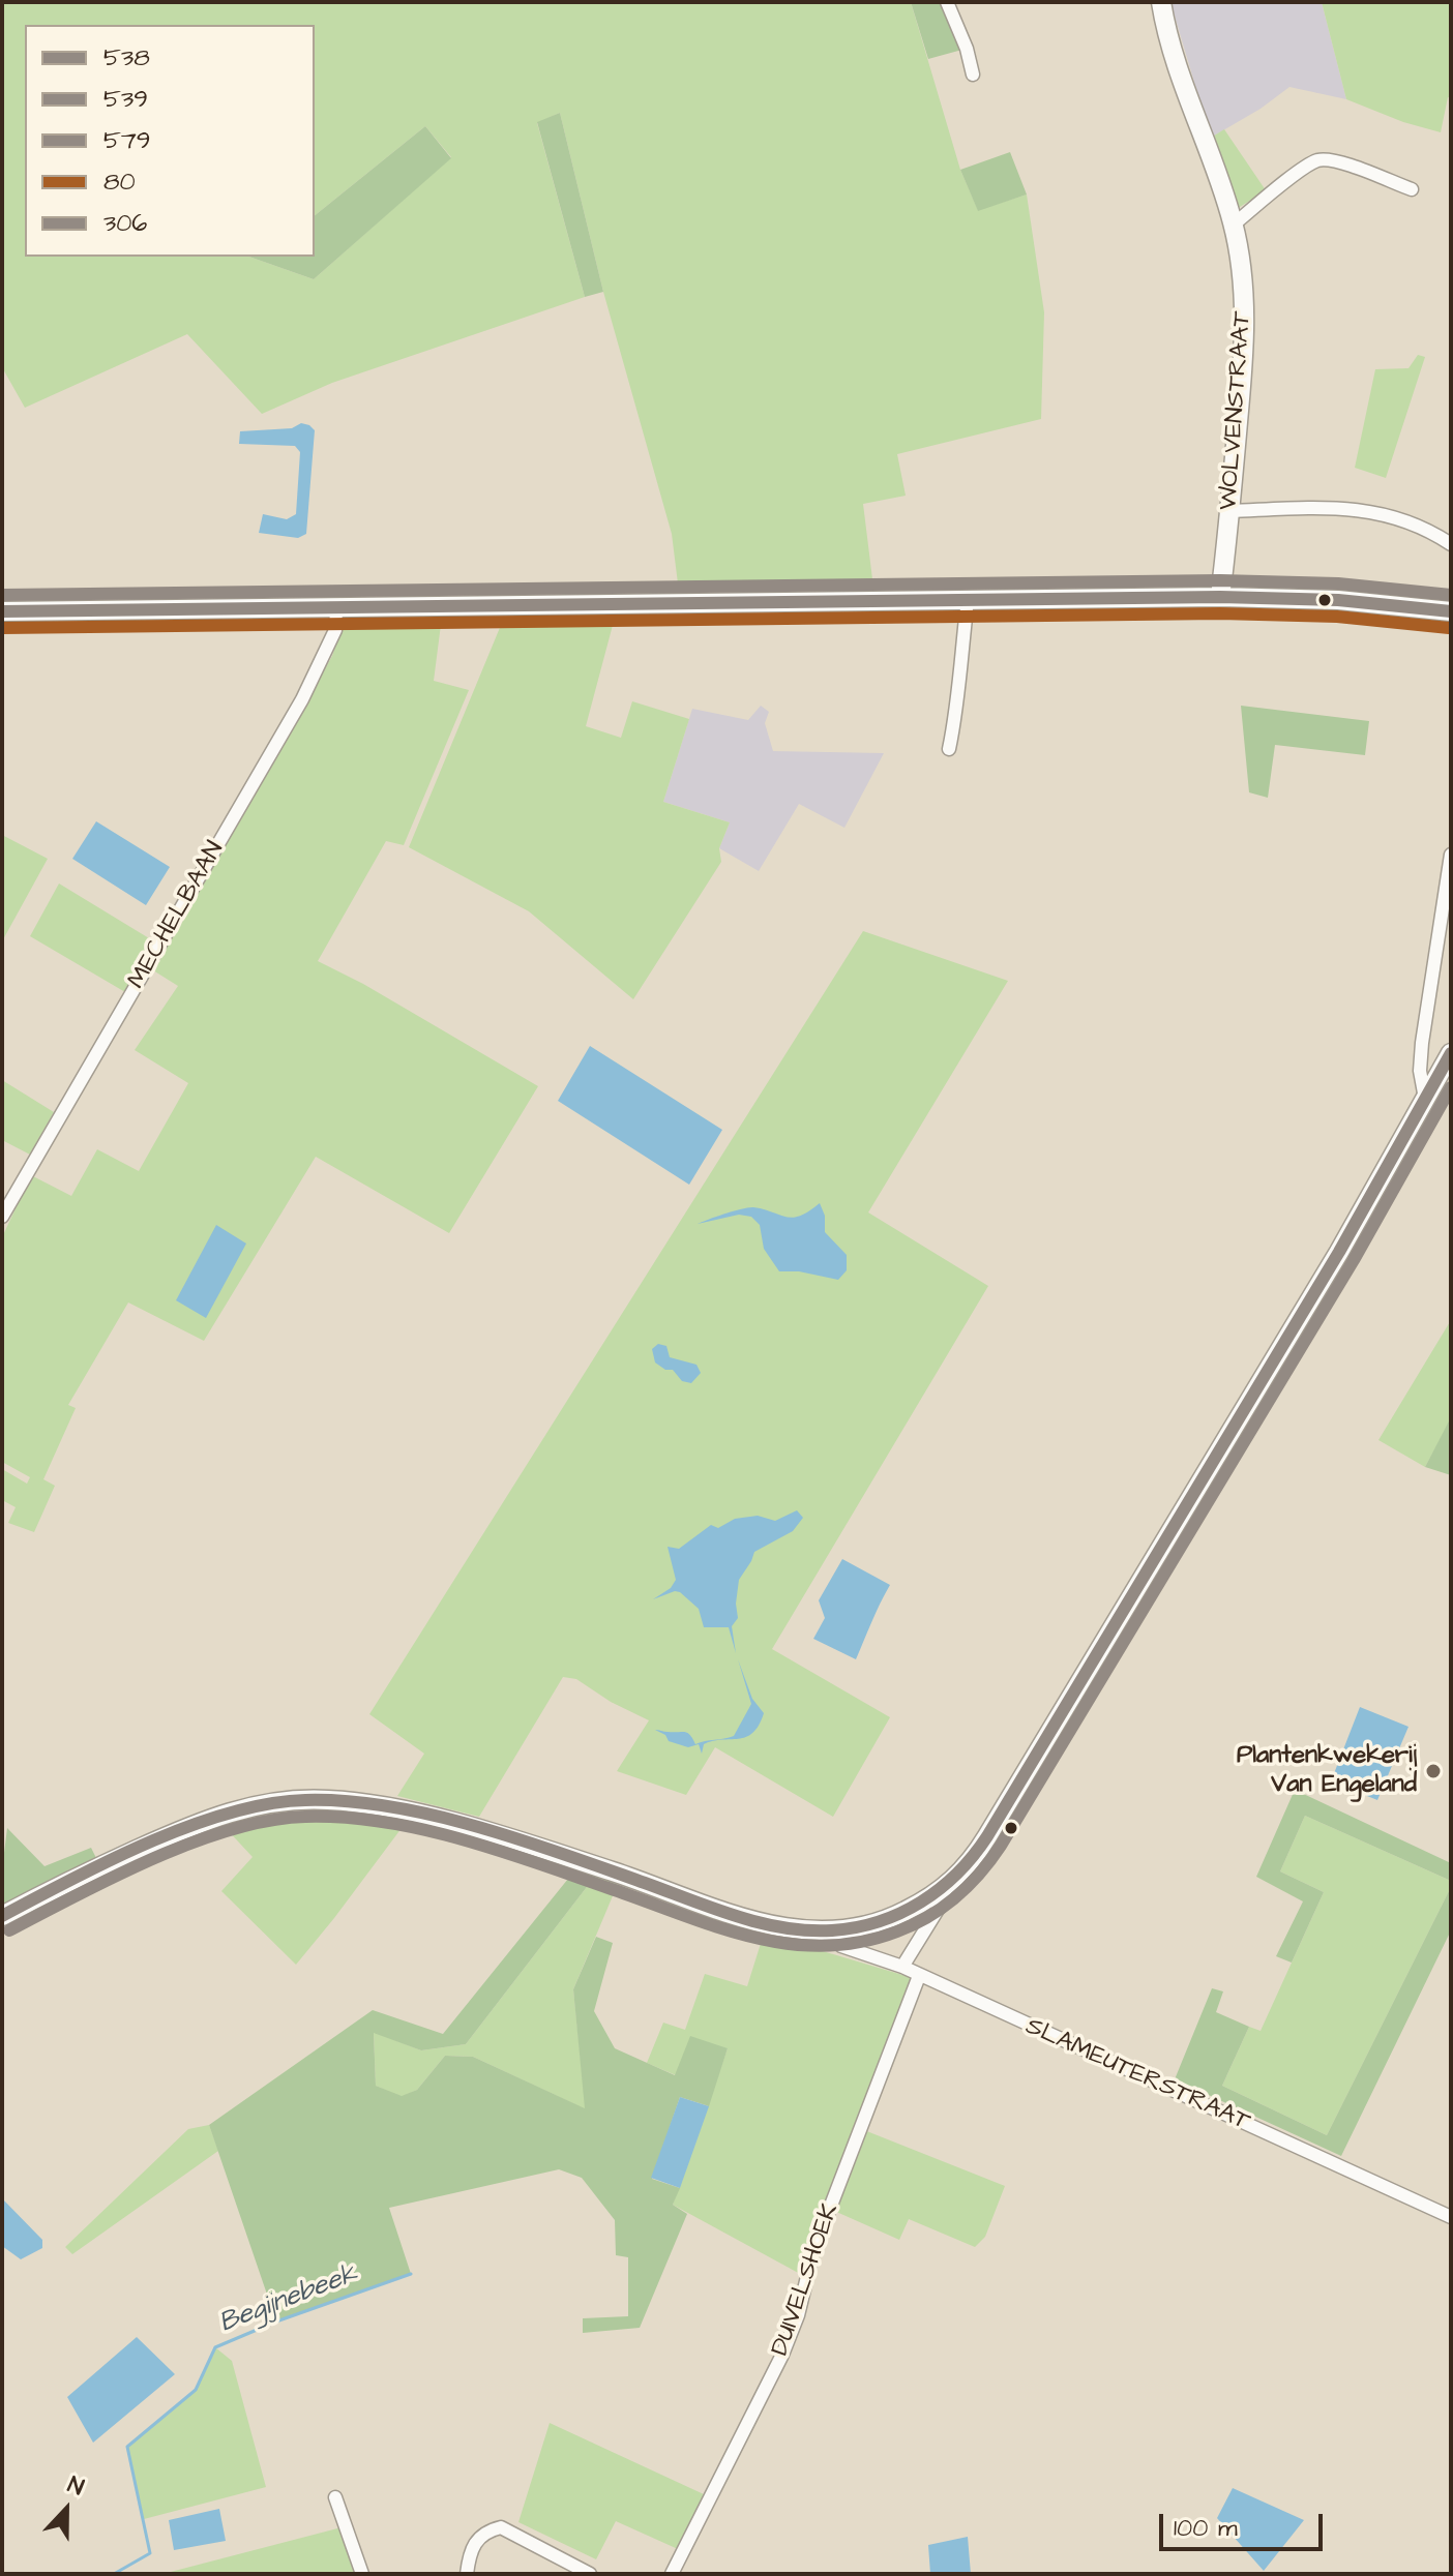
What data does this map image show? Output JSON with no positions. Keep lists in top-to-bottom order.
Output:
{
  "streets": {
    "street": [
      "WOLVENSTRAAT",
      "MECHELBAAN",
      "SLAMEUTERSTRAAT",
      "DUIVELSHOEK"
    ]
  },
  "crossings": [
    ["SLAMEUTERSTRAAT", "DUIVELSHOEK"]
  ],
  "water": ["Begijnebeek"],
  "places": ["Plantenkwekerij Van Engeland"],
  "lines": [
    "transit line 306",
    "transit line 579",
    "transit line 80",
    "transit line 538",
    "transit line 539"
  ],
  "legend": [
    "538",
    "539",
    "579",
    "80",
    "306"
  ],
  "scale_bar": "100 m",
  "north": "top"
}
